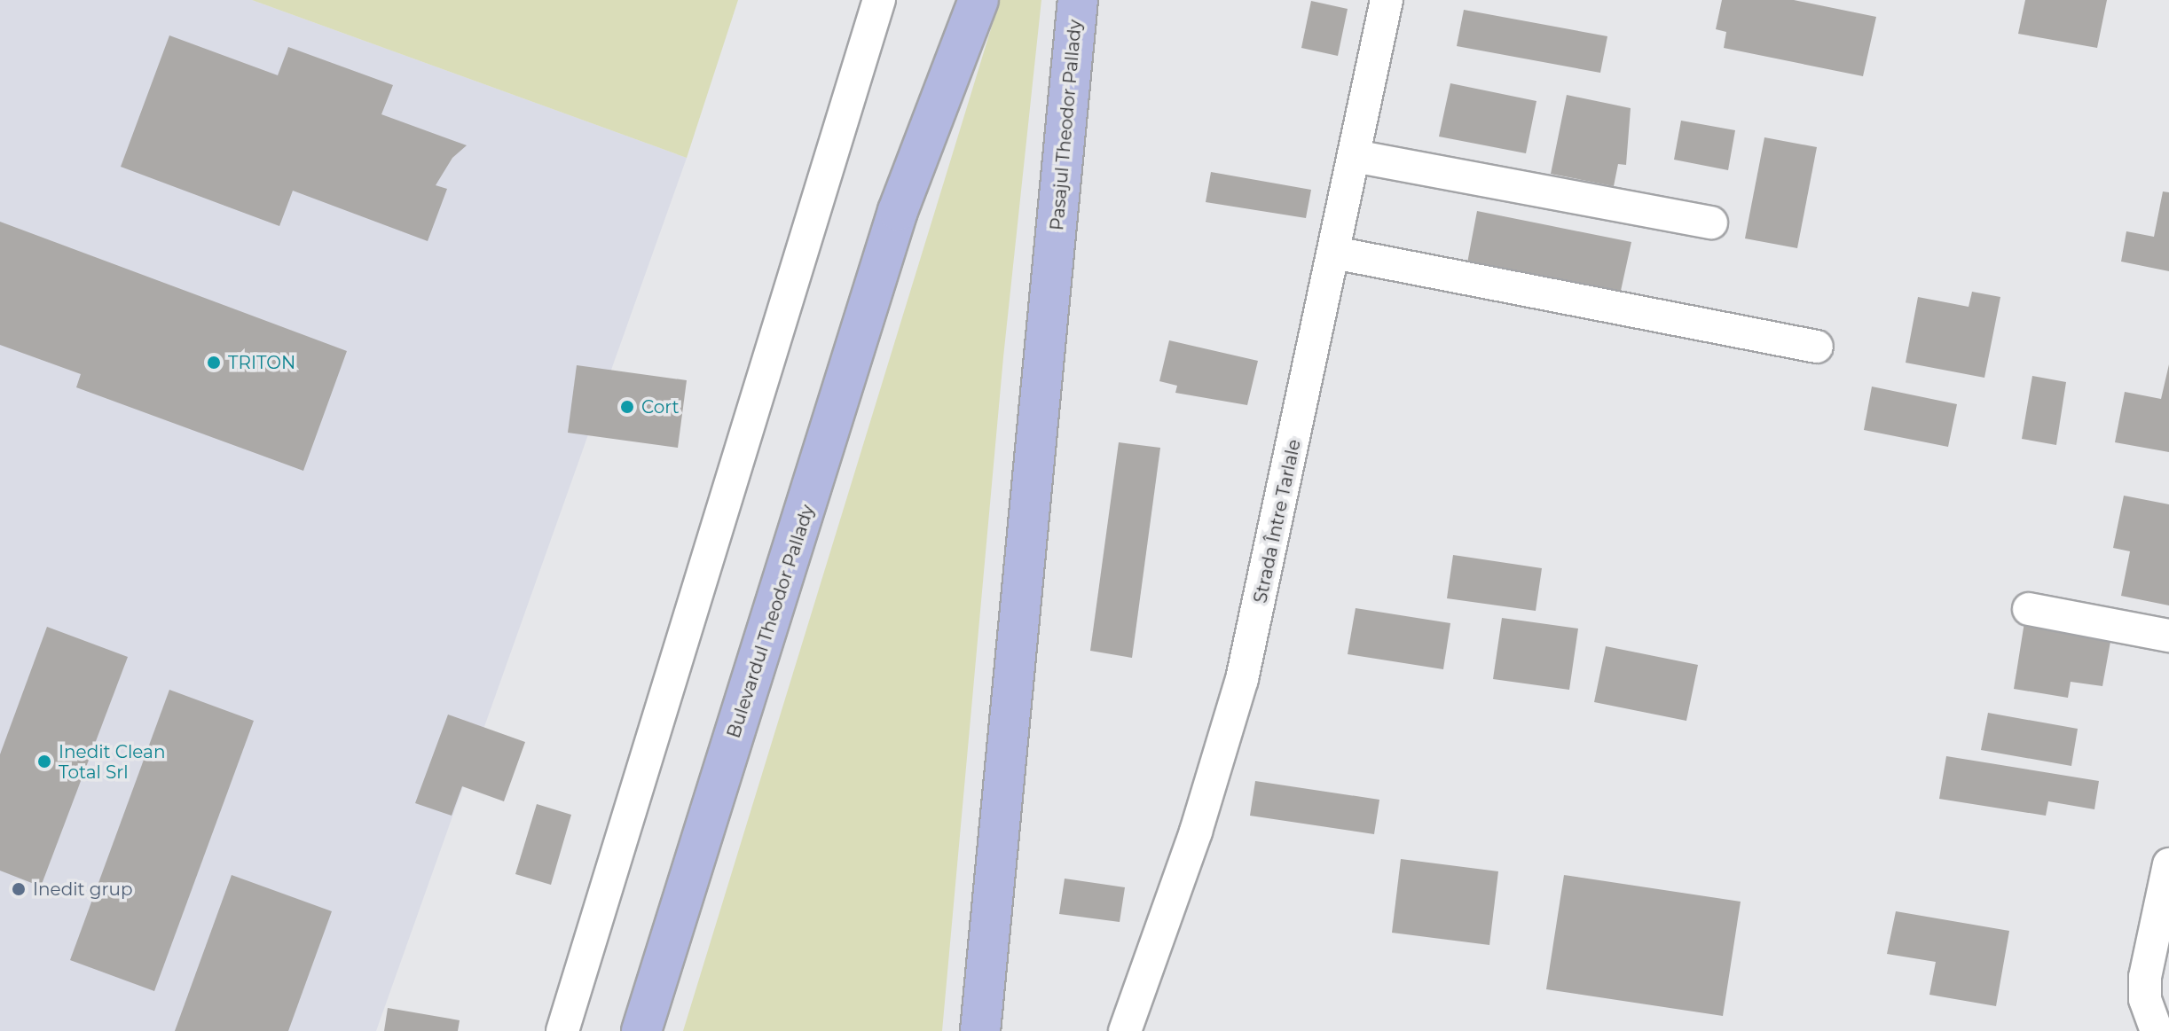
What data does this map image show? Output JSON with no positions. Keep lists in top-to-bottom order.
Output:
{
  "streets": {
    "main road": ["Pasajul Theodor Pallady", "Bulevardul Theodor Pallady"],
    "street": ["Strada Între Tarlale"]
  },
  "places": [
    "TRITON",
    "Cort",
    "Inedit Clean Total Srl",
    "Inedit grup"
  ]
}
